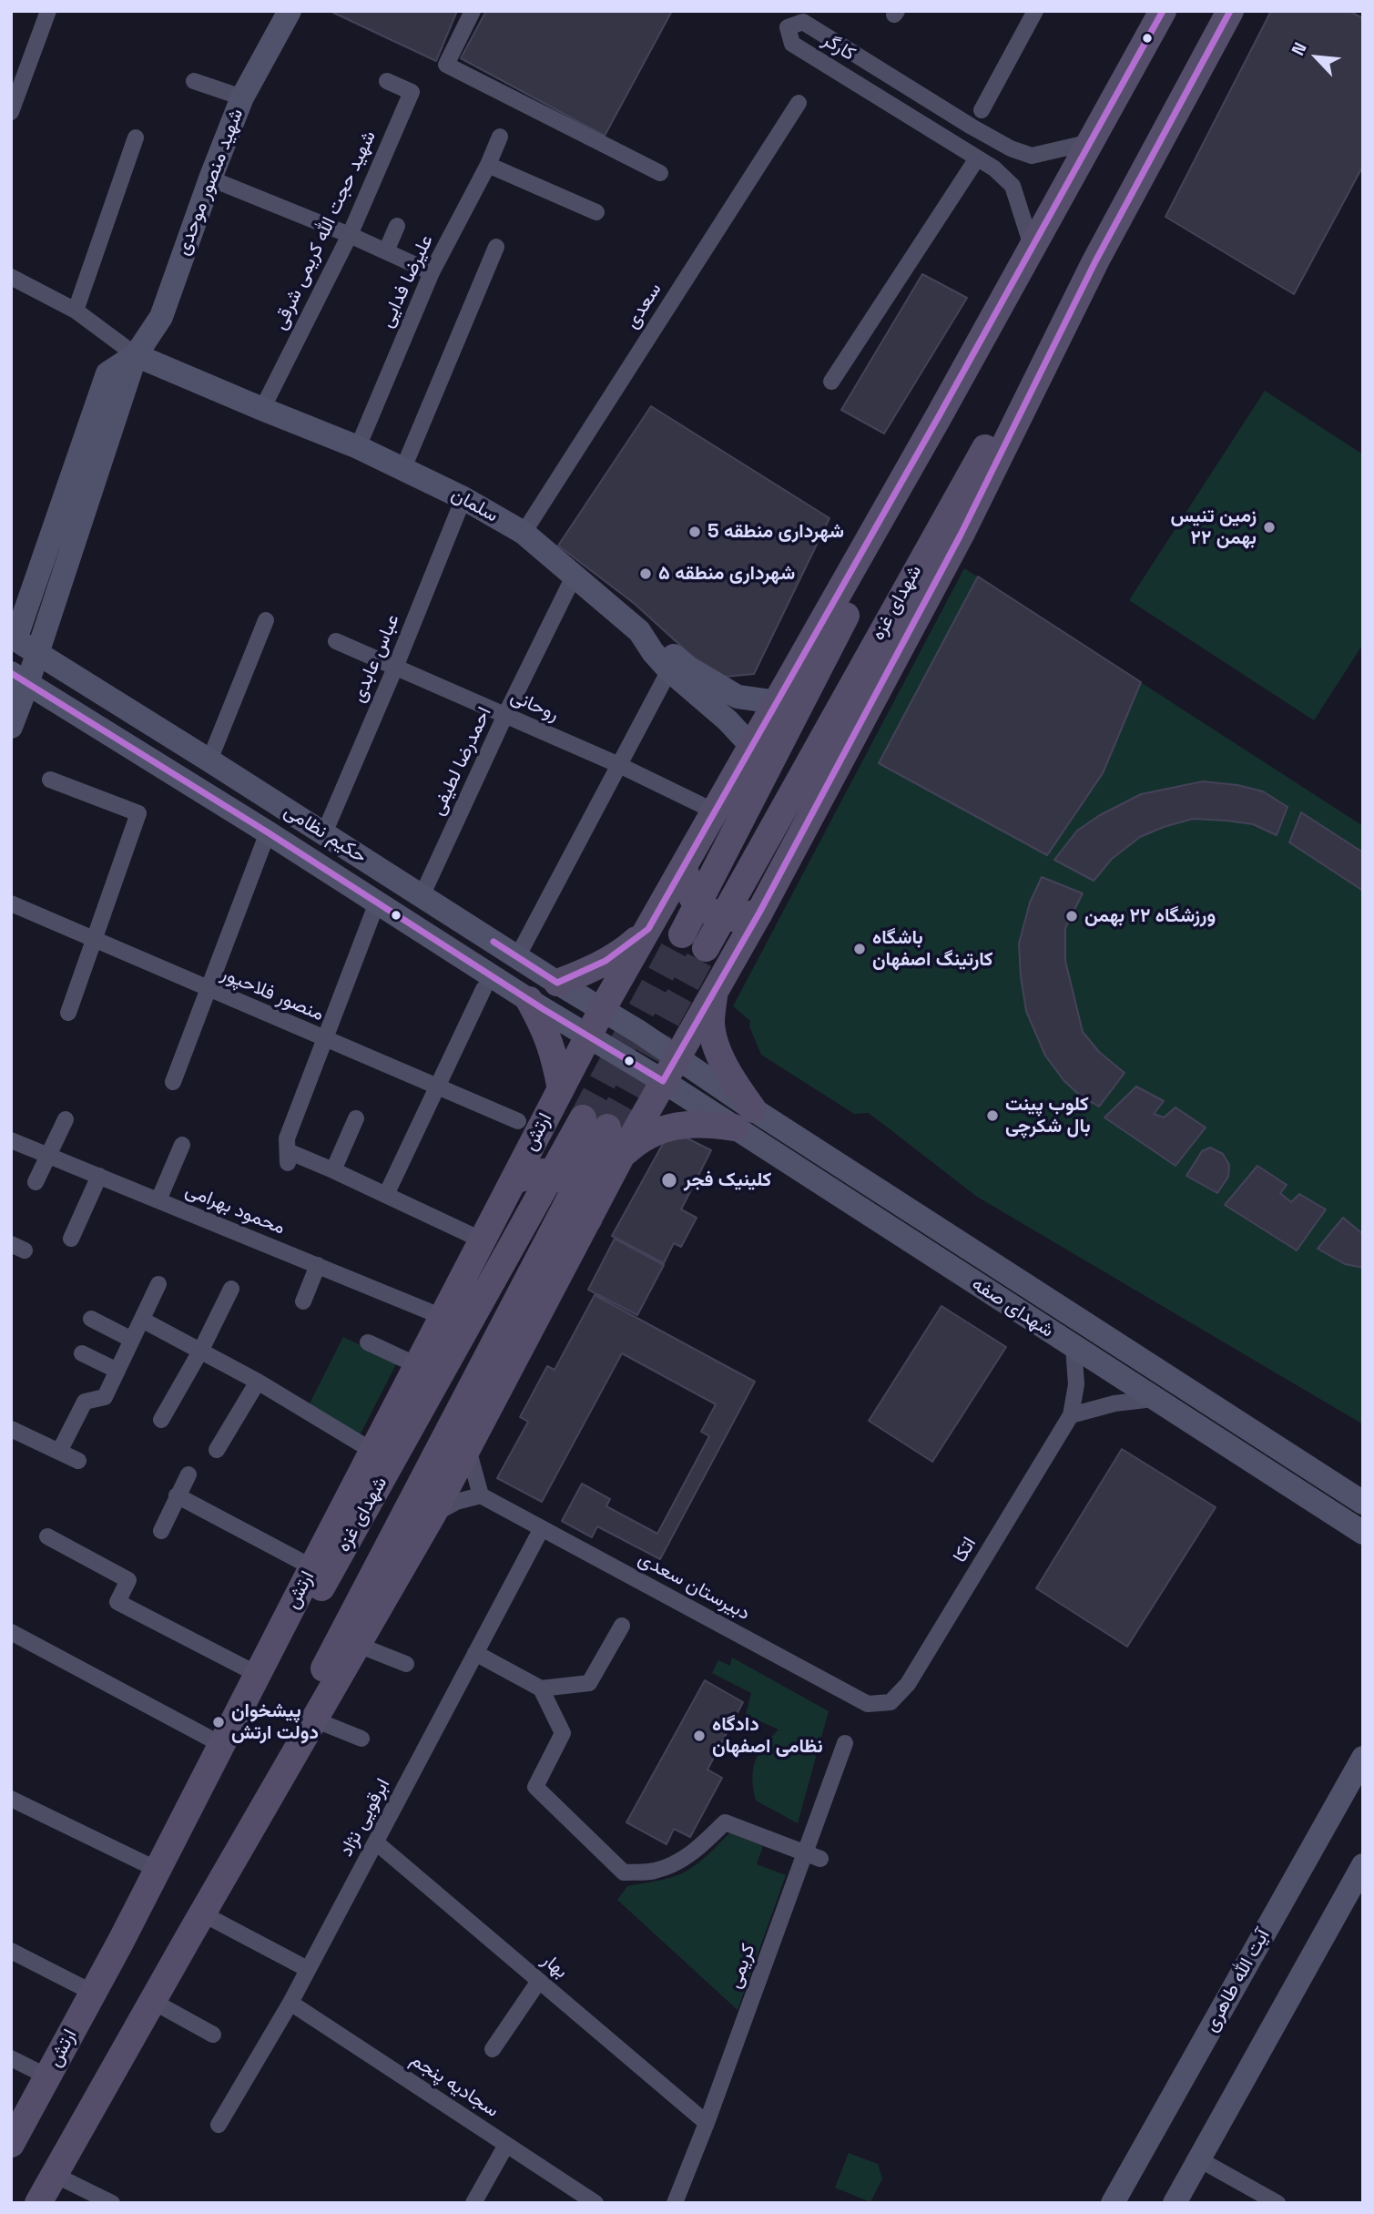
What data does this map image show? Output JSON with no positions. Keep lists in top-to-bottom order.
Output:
{
  "streets": {
    "main road": [
      "شهید منصور موحدی",
      "سلمان",
      "شهدای غزه",
      "حکیم نظامی",
      "ارتش",
      "شهدای صفه",
      "آیت الله طاهری"
    ],
    "street": [
      "کارگر",
      "شهید حجت الله کریمی شرقی",
      "علیرضا فدایی",
      "سعدی",
      "عباس عابدی",
      "روحانی",
      "احمدرضا لطیفی",
      "منصور فلاحپور",
      "محمود بهرامی",
      "اتکا",
      "دبیرستان سعدی",
      "ابرقویی نژاد",
      "بهار",
      "کریمی",
      "سجادیه پنجم"
    ]
  },
  "crossings": [
    ["کارگر", "شهدای غزه"],
    ["کارگر", "ارتش"],
    ["شهید منصور موحدی", "سلمان"],
    ["شهید منصور موحدی", "حکیم نظامی"],
    ["شهید حجت الله کریمی شرقی", "سلمان"],
    ["علیرضا فدایی", "سلمان"],
    ["سعدی", "سلمان"],
    ["سلمان", "عباس عابدی"],
    ["سلمان", "احمدرضا لطیفی"],
    ["سلمان", "ارتش"],
    ["شهدای غزه", "ارتش"],
    ["عباس عابدی", "روحانی"],
    ["عباس عابدی", "حکیم نظامی"],
    ["روحانی", "احمدرضا لطیفی"],
    ["روحانی", "ارتش"],
    ["احمدرضا لطیفی", "حکیم نظامی"],
    ["حکیم نظامی", "ارتش"],
    ["حکیم نظامی", "شهدای صفه"],
    ["ارتش", "محمود بهرامی"],
    ["اتکا", "دبیرستان سعدی"],
    ["دبیرستان سعدی", "ابرقویی نژاد"],
    ["ابرقویی نژاد", "بهار"],
    ["ابرقویی نژاد", "سجادیه پنجم"],
    ["بهار", "کریمی"]
  ],
  "places": [
    "زمین تنیس ۲۲ بهمن",
    "شهرداری منطقه 5",
    "شهرداری منطقه ۵",
    "ورزشگاه ۲۲ بهمن",
    "باشگاه کارتینگ اصفهان",
    "کلوب پینت بال شکرچی",
    "کلینیک فجر",
    "پیشخوان دولت ارتش",
    "دادگاه نظامی اصفهان"
  ],
  "north": "top left"
}
